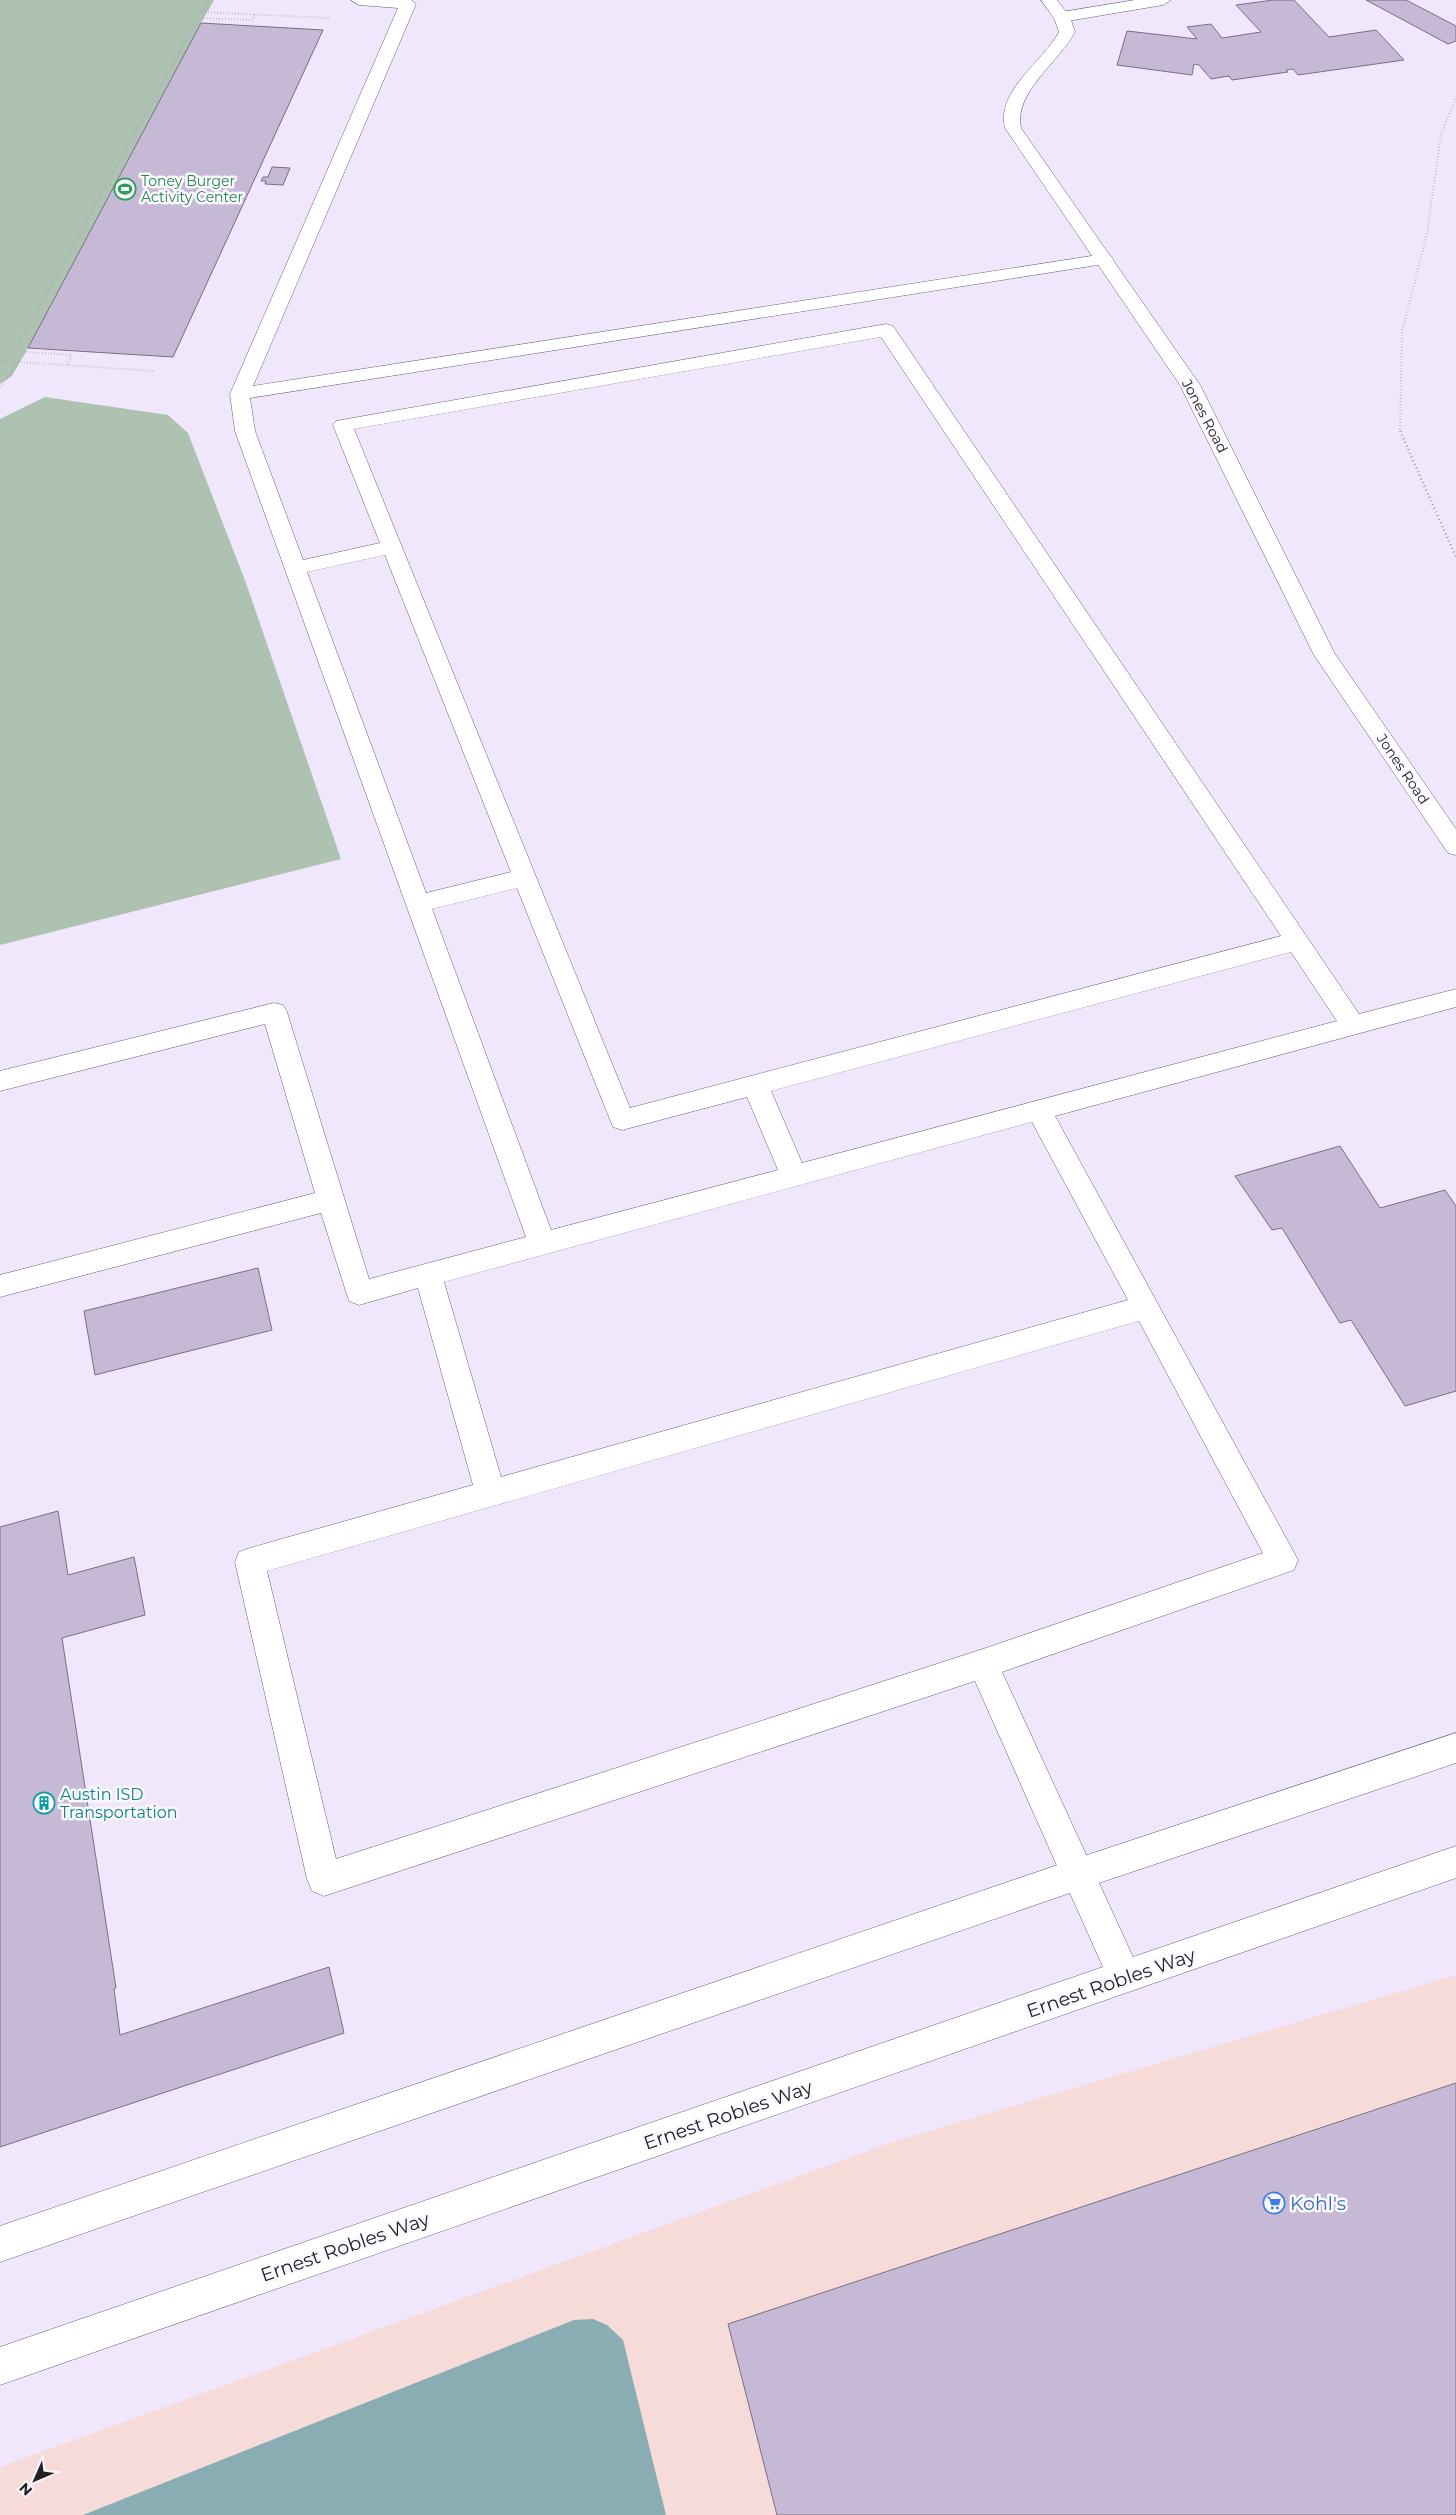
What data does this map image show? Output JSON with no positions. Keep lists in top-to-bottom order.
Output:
{
  "streets": {
    "street": ["Jones Road", "Ernest Robles Way"]
  },
  "places": {
    "sports": ["Toney Burger Activity Center"],
    "building": ["Austin ISD Transportation"],
    "supermarket": ["Kohl's"]
  },
  "north": "bottom left"
}
